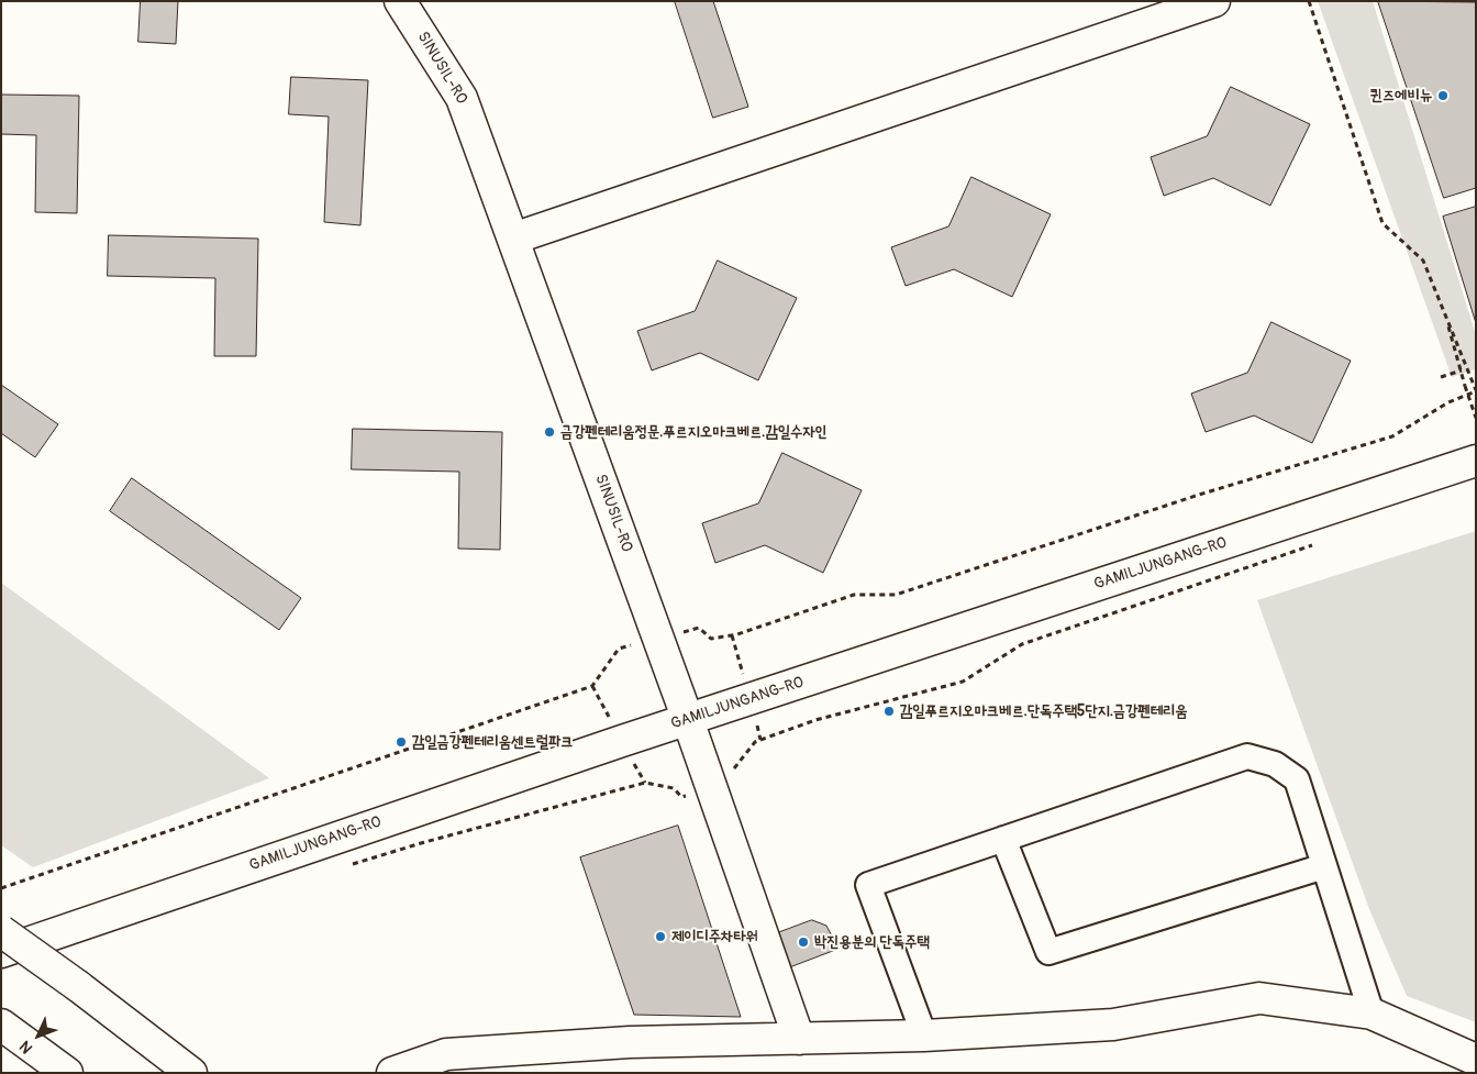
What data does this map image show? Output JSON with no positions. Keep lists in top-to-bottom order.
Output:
{
  "streets": {
    "main road": ["SINUSIL-RO", "GAMILJUNGANG-RO"]
  },
  "crossings": [
    ["SINUSIL-RO", "GAMILJUNGANG-RO"]
  ],
  "places": [
    "퀸즈에비뉴",
    "금강펜테리움정문.푸르지오마크베르.감일수자인",
    "감일푸르지오마크베르.단독주택5단지.금강펜테리움",
    "감일금강펜테리움센트럴파크",
    "제이디주차타워",
    "박진용분의 단독주택"
  ],
  "north": "bottom left"
}
